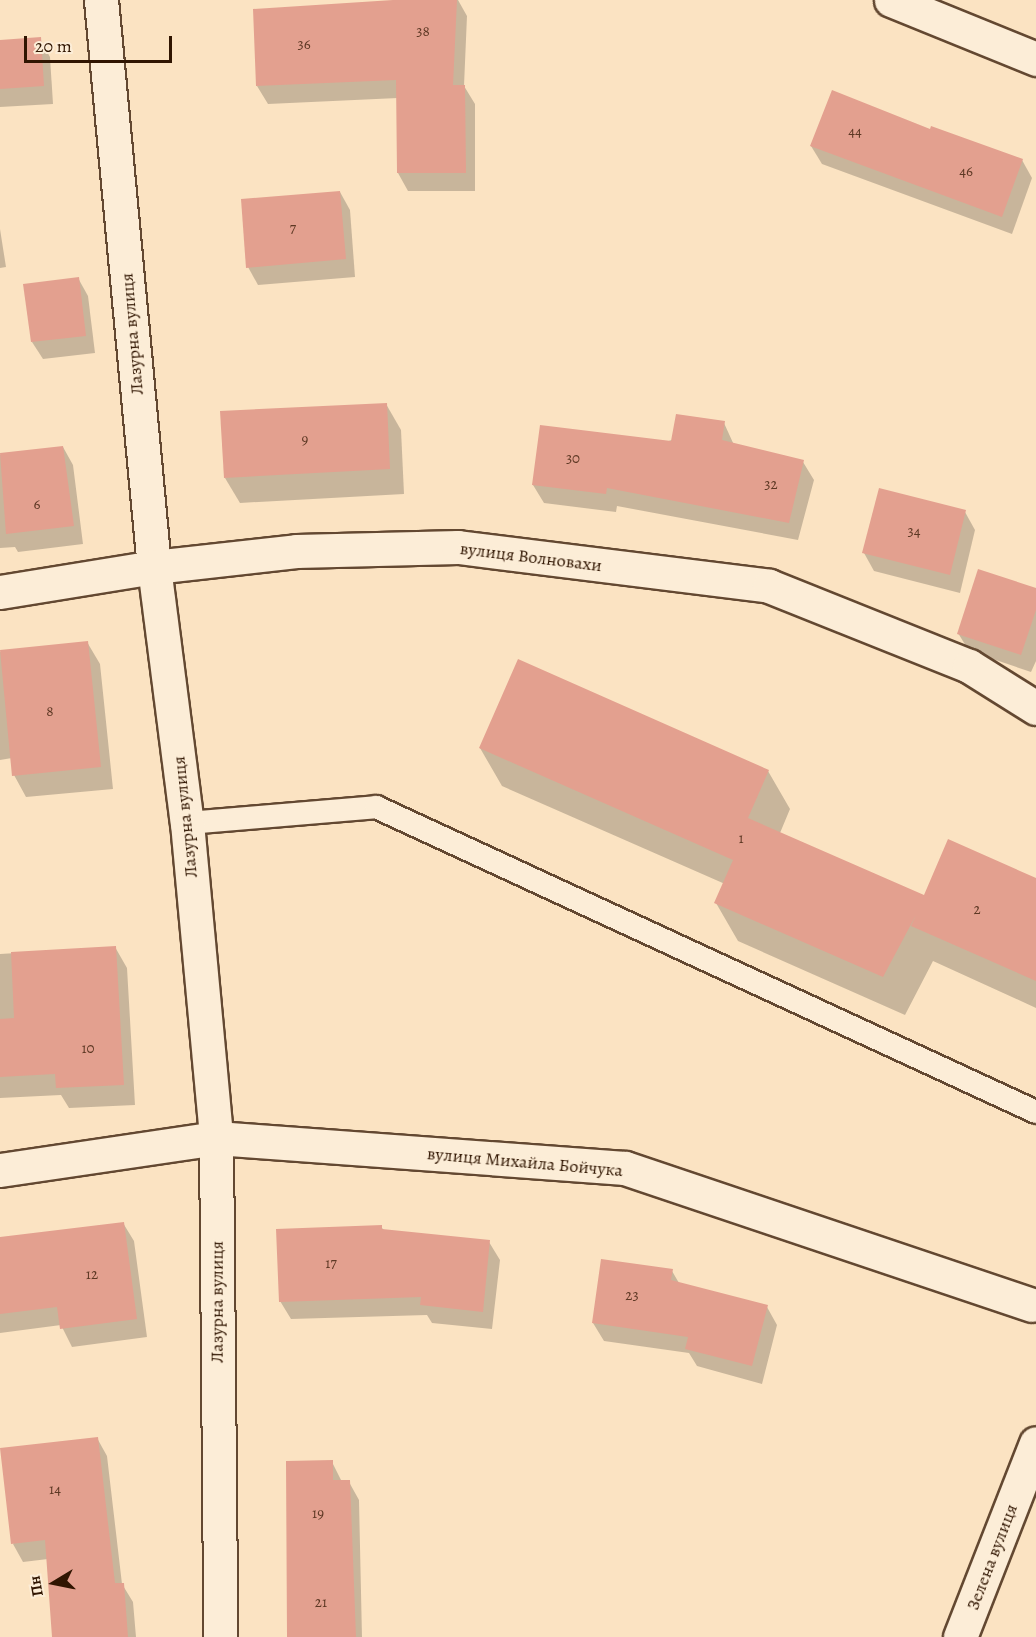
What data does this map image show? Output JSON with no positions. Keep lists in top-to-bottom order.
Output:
{
  "streets": {
    "street": [
      "Лазурна вулиця",
      "вулиця Волновахи",
      "вулиця Михайла Бойчука",
      "Зелена вулиця"
    ]
  },
  "crossings": [
    ["Лазурна вулиця", "вулиця Волновахи"],
    ["Лазурна вулиця", "вулиця Михайла Бойчука"]
  ],
  "house_numbers": [
    "38",
    "36",
    "44",
    "46",
    "7",
    "9",
    "30",
    "32",
    "6",
    "34",
    "8",
    "1",
    "2",
    "10",
    "17",
    "12",
    "23",
    "14",
    "19",
    "21"
  ],
  "scale_bar": "20 m",
  "north": "left"
}
